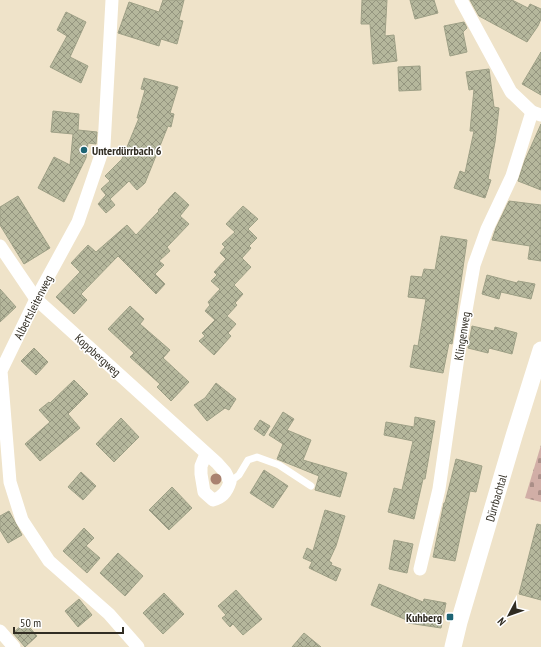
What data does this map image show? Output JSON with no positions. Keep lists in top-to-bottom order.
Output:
{
  "streets": {
    "street": [
      "Albertsleitenweg",
      "Klingenweg",
      "Koppbergweg",
      "Dürrbachtal"
    ]
  },
  "crossings": [
    ["Albertsleitenweg", "Koppbergweg"]
  ],
  "places": {
    "other": ["Unterdürrbach 6"],
    "transit": ["Kuhberg"]
  },
  "scale_bar": "50 m",
  "north": "bottom left"
}
